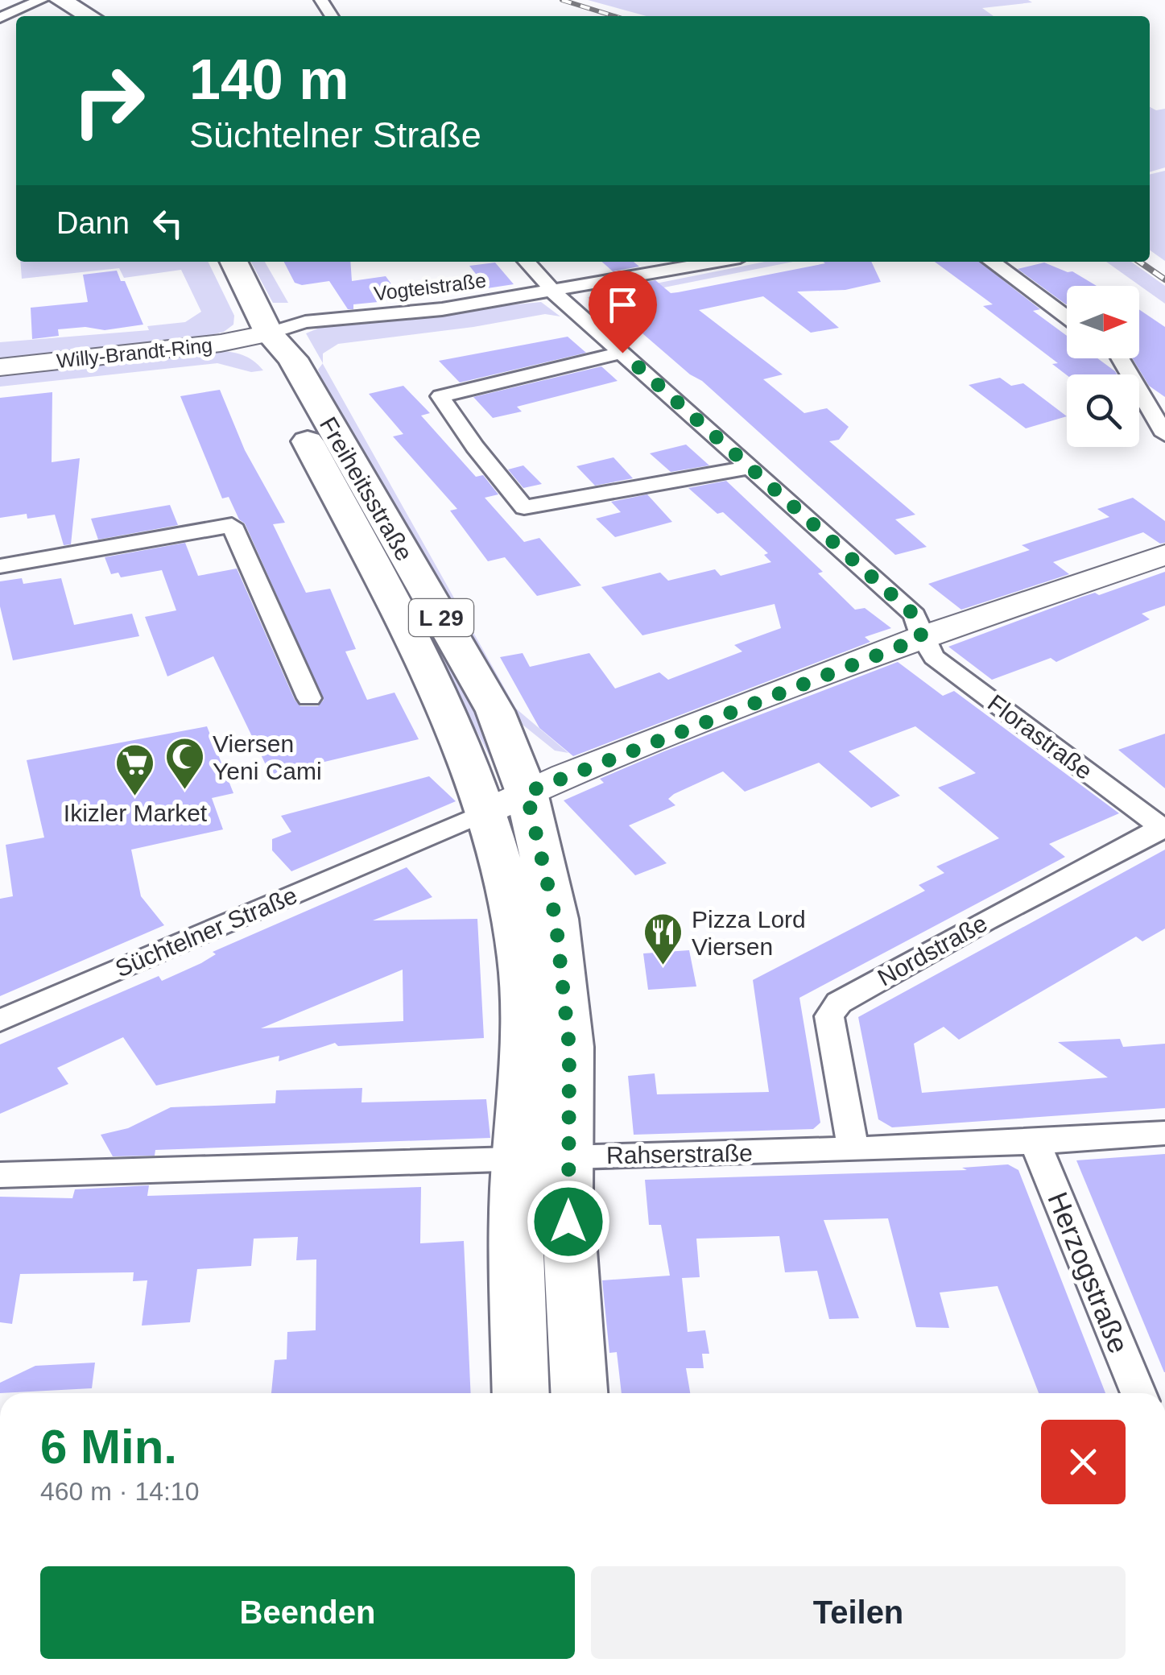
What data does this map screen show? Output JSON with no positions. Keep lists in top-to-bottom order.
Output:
{
  "streets": {
    "main road": [
      "Willy-Brandt-Ring",
      "Freiheitsstraße",
      "L 29",
      "Süchtelner Straße"
    ],
    "street": [
      "Vogteistraße",
      "Florastraße",
      "Nordstraße",
      "Rahserstraße",
      "Herzogstraße"
    ]
  },
  "crossings": [
    ["Vogteistraße", "Willy-Brandt-Ring"],
    ["Vogteistraße", "Freiheitsstraße"],
    ["Vogteistraße", "Florastraße"],
    ["Willy-Brandt-Ring", "Freiheitsstraße"],
    ["Freiheitsstraße", "Süchtelner Straße"],
    ["Freiheitsstraße", "Rahserstraße"],
    ["Florastraße", "Süchtelner Straße"],
    ["Florastraße", "Nordstraße"],
    ["Nordstraße", "Rahserstraße"],
    ["Rahserstraße", "Herzogstraße"]
  ],
  "places": {
    "mosque": ["Viersen Yeni Cami"],
    "supermarket": ["Ikizler Market"],
    "restaurant": ["Pizza Lord Viersen"]
  },
  "north": "right",
  "page": {
    "turn": ["140 m", "Süchtelner Straße"],
    "then": "Dann",
    "heading": ["6 Min.", "460 m · 14:10"],
    "buttons": ["Beenden", "Teilen"]
  }
}
